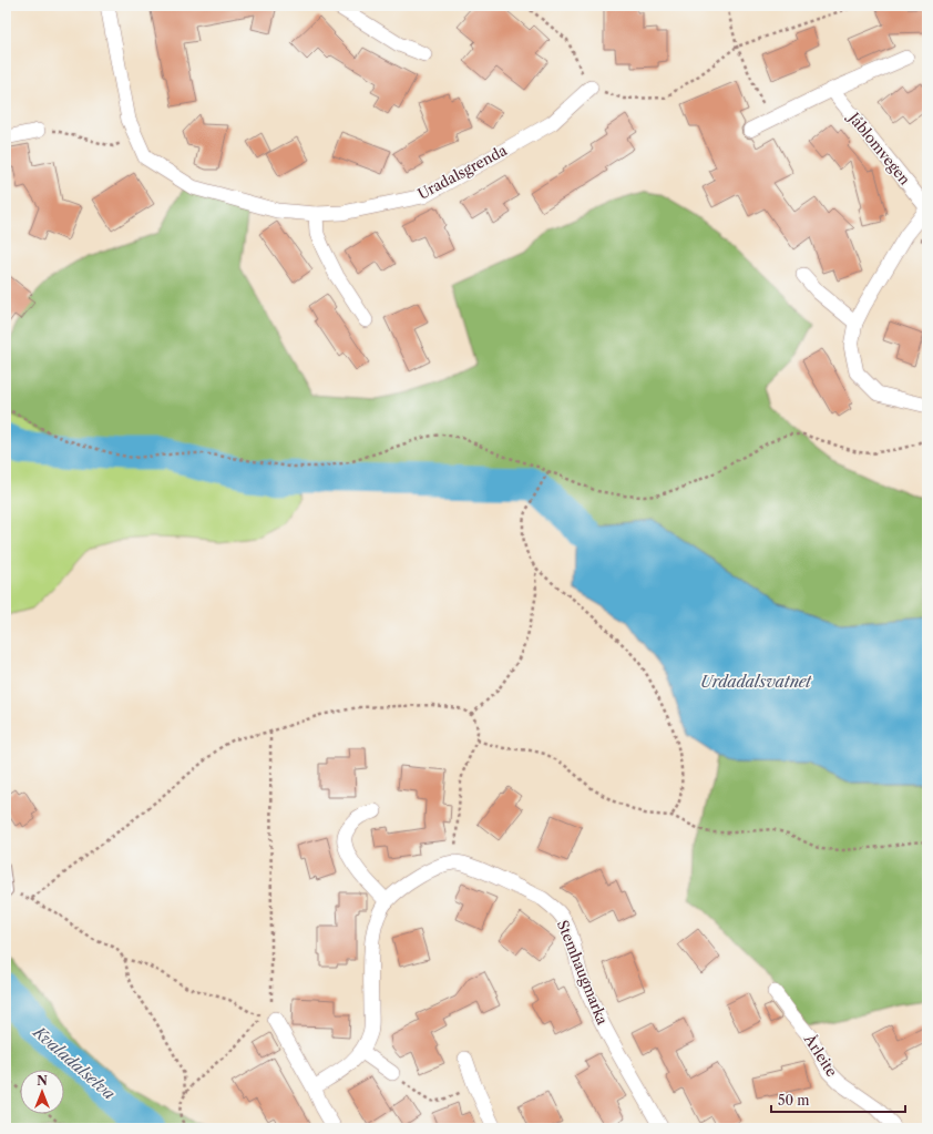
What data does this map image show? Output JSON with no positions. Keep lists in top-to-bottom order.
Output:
{
  "streets": {
    "street": [
      "Jåblomvegen",
      "Uradalsgrenda",
      "Stemhaugmarka",
      "Årleite"
    ]
  },
  "water": ["Urdadalsvatnet", "Kvaladalselva"],
  "scale_bar": "50 m",
  "north": "top"
}
